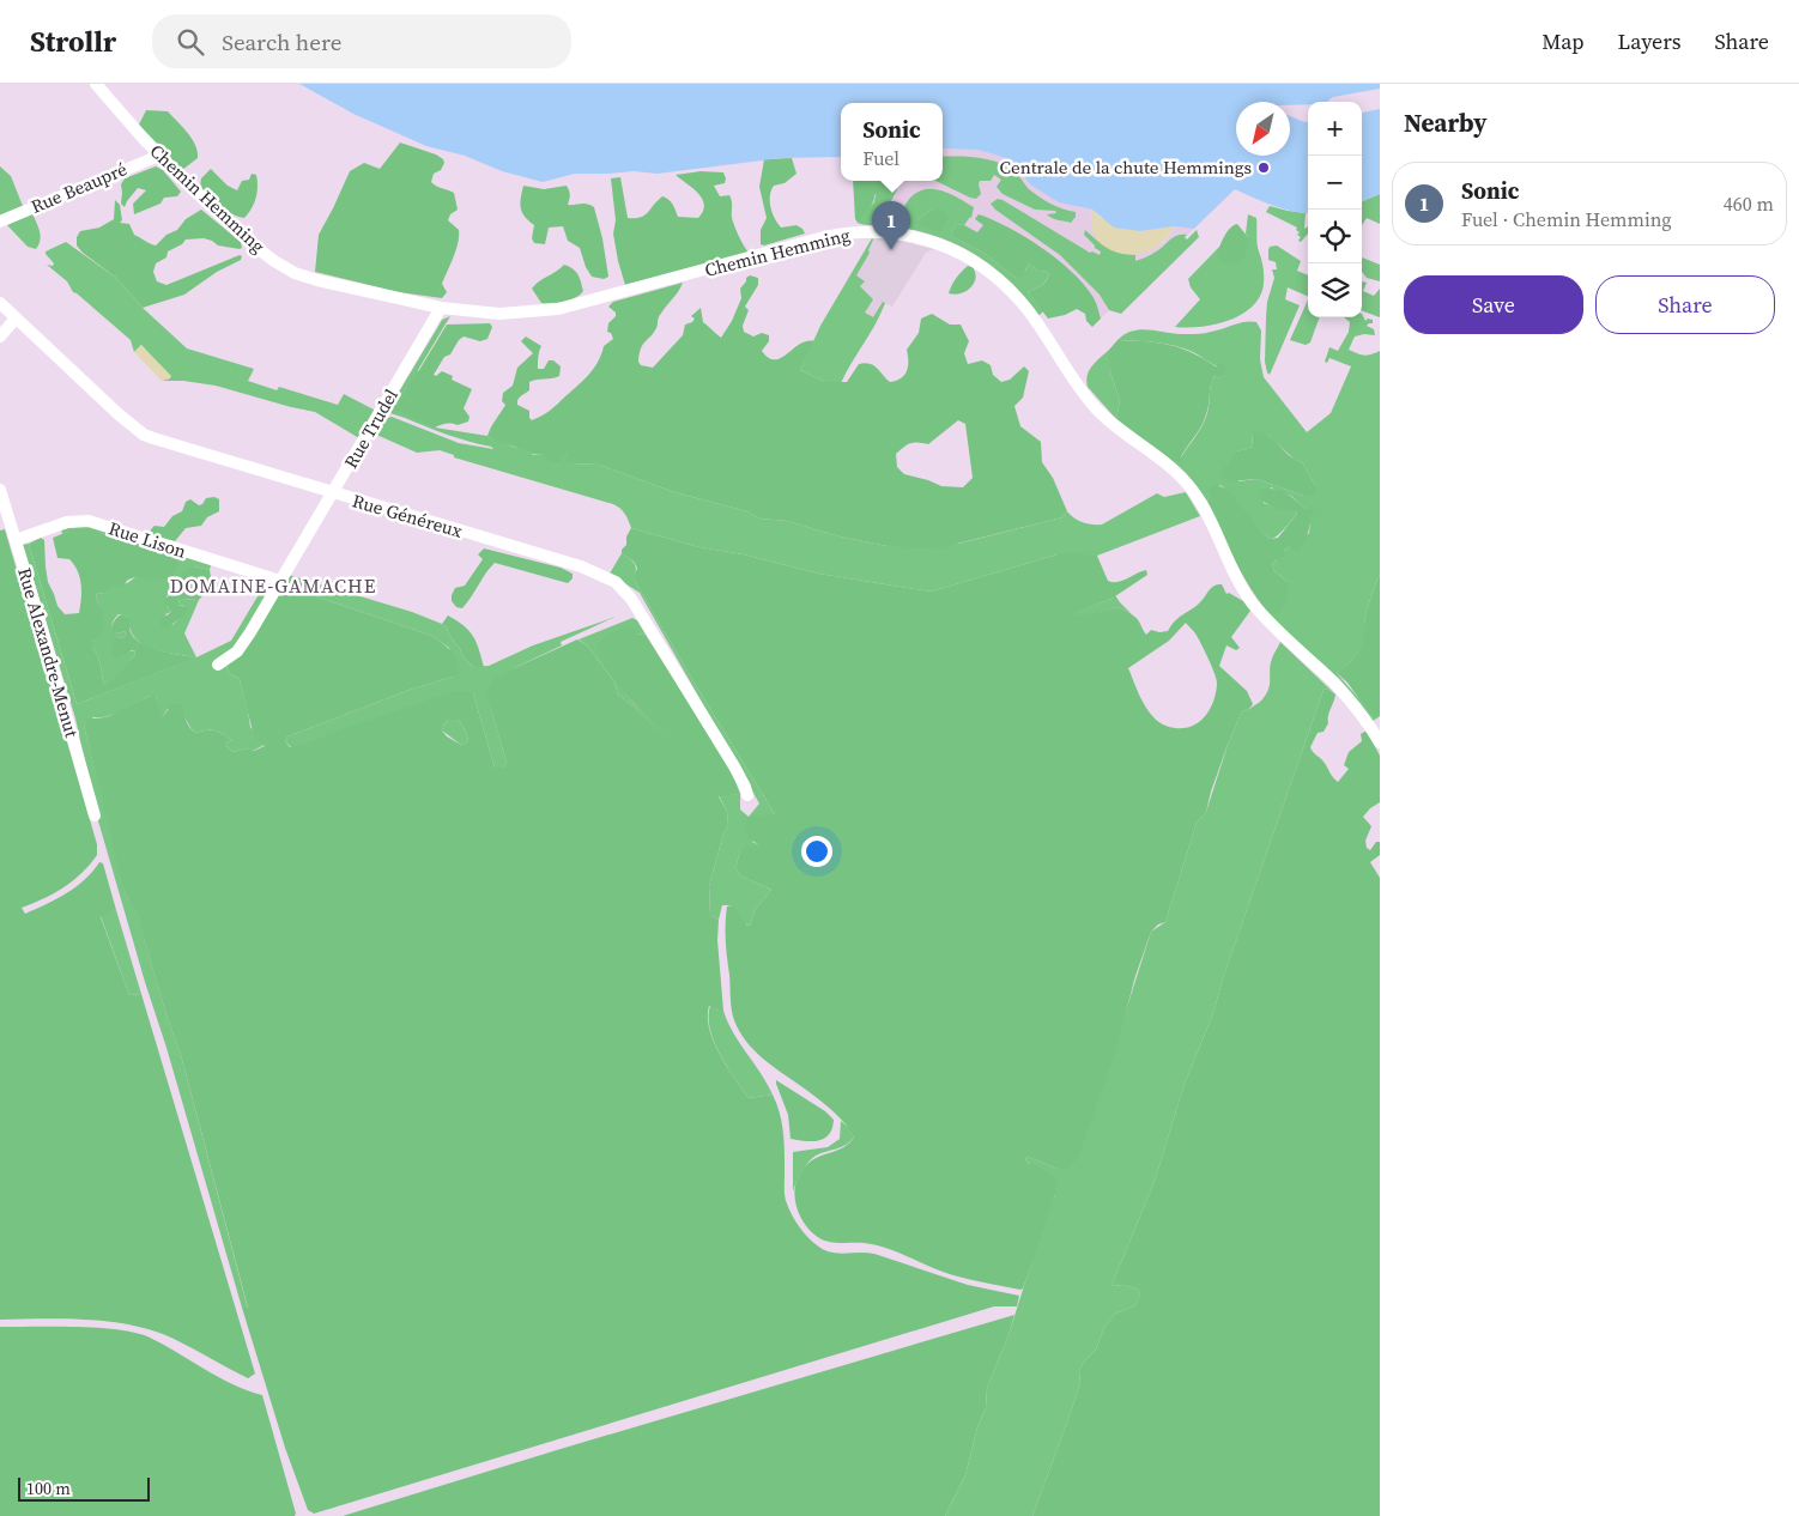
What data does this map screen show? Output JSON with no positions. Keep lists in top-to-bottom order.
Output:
{
  "streets": {
    "street": [
      "Rue Beaupré",
      "Chemin Hemming",
      "Rue Trudel",
      "Rue Généreux",
      "Rue Lison",
      "Rue Alexandre-Menut"
    ]
  },
  "crossings": [
    ["Rue Beaupré", "Chemin Hemming"],
    ["Chemin Hemming", "Rue Trudel"],
    ["Rue Trudel", "Rue Généreux"],
    ["Rue Trudel", "Rue Lison"],
    ["Rue Lison", "Rue Alexandre-Menut"]
  ],
  "districts": ["DOMAINE-GAMACHE"],
  "places": ["Centrale de la chute Hemmings"],
  "scale_bar": "100 m",
  "north": "bottom left",
  "page": {
    "header": "Strollr",
    "search": "Search here",
    "nav": ["Map", "Layers", "Share"],
    "heading": "Nearby",
    "map_buttons": ["+", "−"],
    "popup": ["Sonic", "Fuel"],
    "list": [
      {
        "mark": "1",
        "name": "Sonic",
        "note": "Fuel · Chemin Hemming",
        "value": "460 m"
      }
    ],
    "pins": "1",
    "buttons": ["Save", "Share"],
    "scale": "100 m"
  }
}
